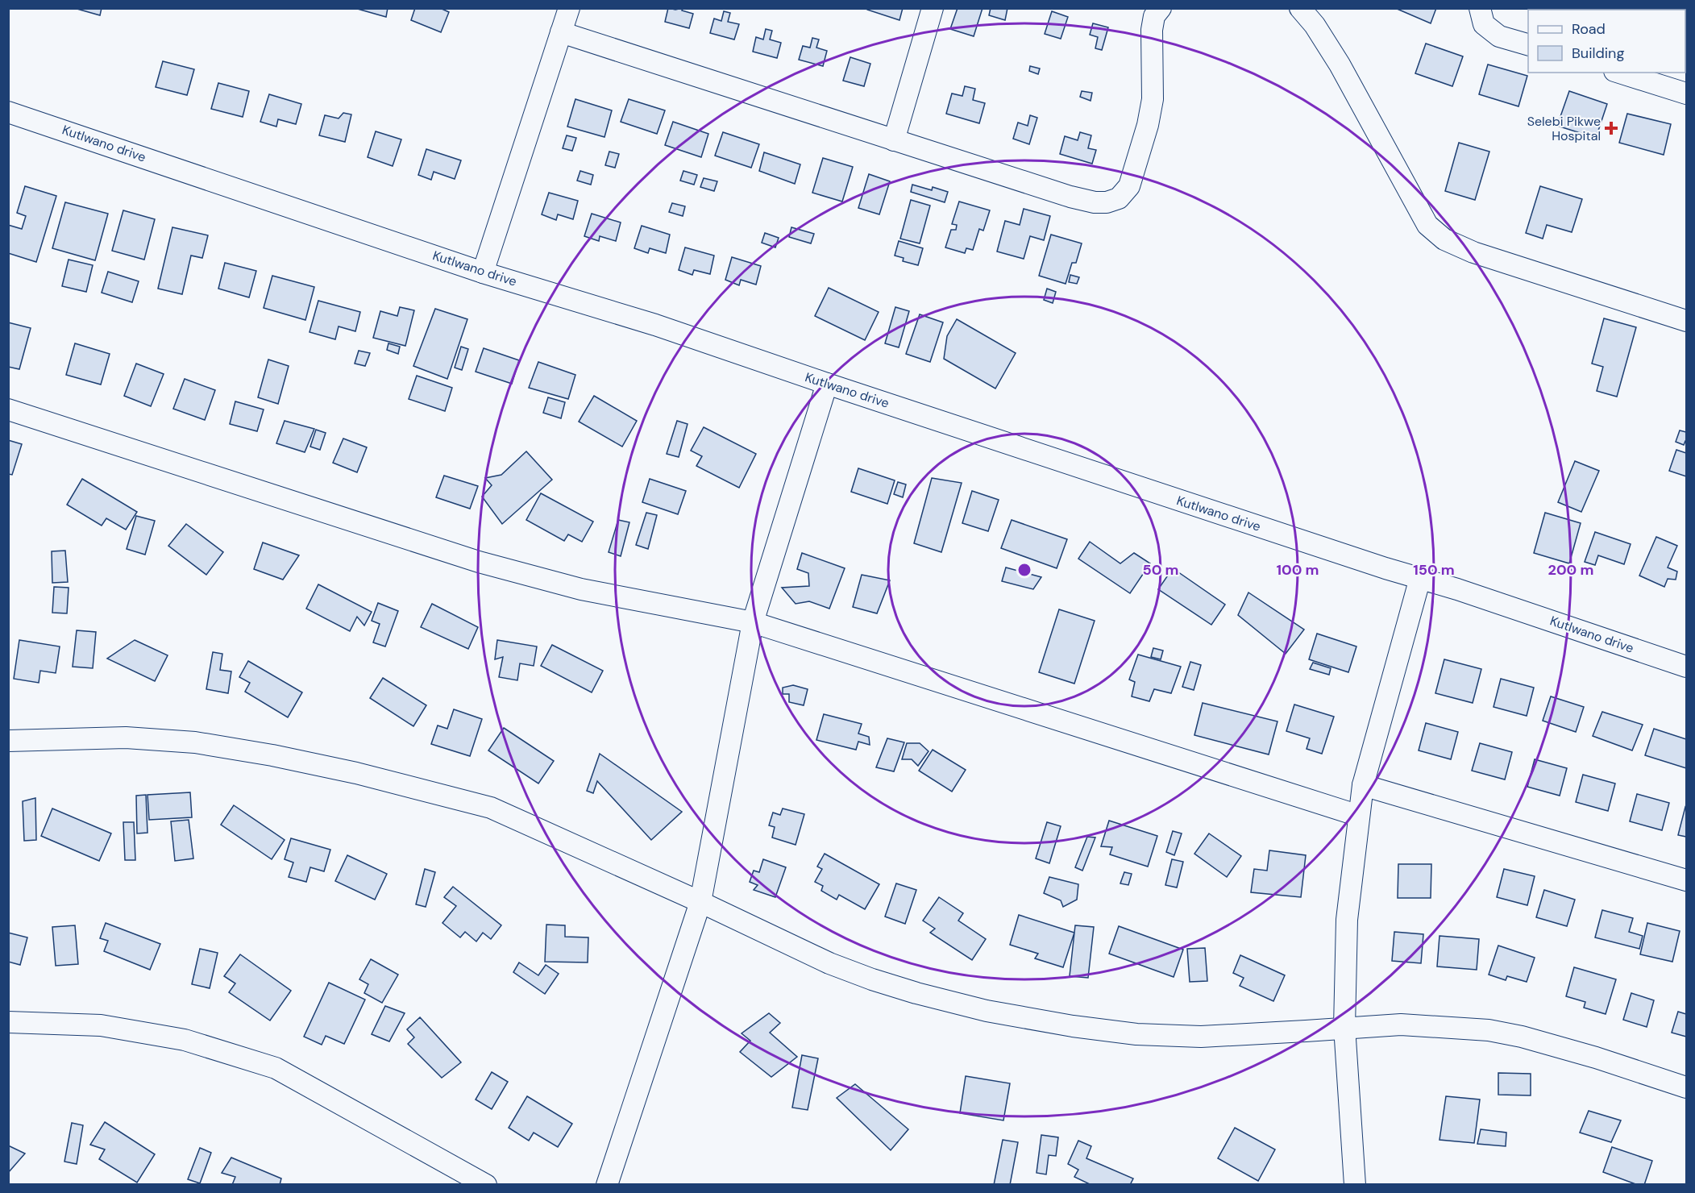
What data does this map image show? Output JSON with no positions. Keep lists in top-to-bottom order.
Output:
{
  "streets": {
    "street": ["Kutlwano drive"]
  },
  "places": {
    "health": ["Selebi Pikwe Hospital"]
  },
  "legend": ["Road", "Building"],
  "rings": [
    "50 m",
    "100 m",
    "150 m",
    "200 m"
  ]
}
